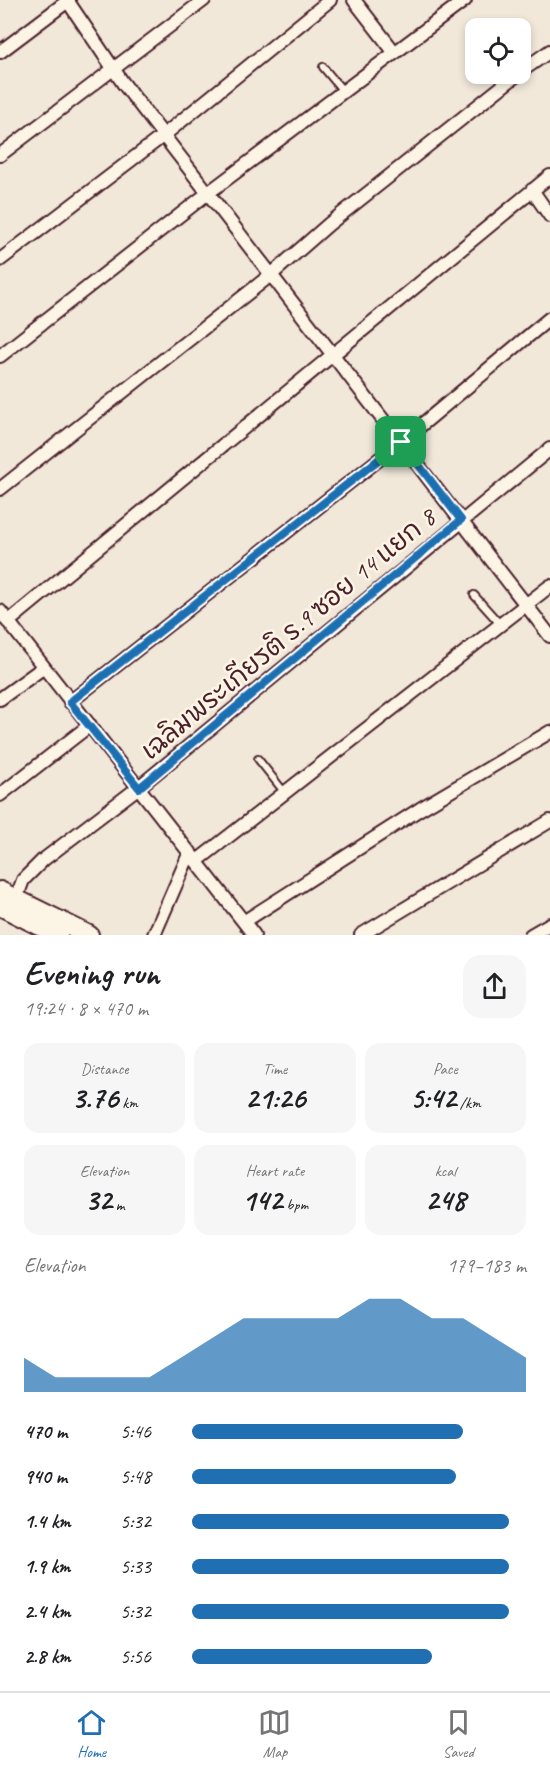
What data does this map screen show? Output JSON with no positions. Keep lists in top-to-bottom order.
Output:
{
  "streets": {
    "street": ["เฉลิมพระเกียรติ ร.9 ซอย 14 แยก 8"]
  },
  "page": {
    "heading": ["Evening run", "19:24 · 8 × 470 m"],
    "stats": [
      ["Distance", "3.76 km"],
      ["Time", "21:26"],
      ["Pace", "5:42 /km"],
      ["Elevation", "32 m"],
      ["Heart rate", "142 bpm"],
      ["kcal", "248"]
    ],
    "chart": ["Elevation", "179–183 m"],
    "list": [
      {
        "name": "470 m",
        "note": "5:46"
      },
      {
        "name": "940 m",
        "note": "5:48"
      },
      {
        "name": "1.4 km",
        "note": "5:32"
      },
      {
        "name": "1.9 km",
        "note": "5:33"
      },
      {
        "name": "2.4 km",
        "note": "5:32"
      },
      {
        "name": "2.8 km",
        "note": "5:56"
      }
    ],
    "tabs": ["Home", "Map", "Saved"]
  }
}
